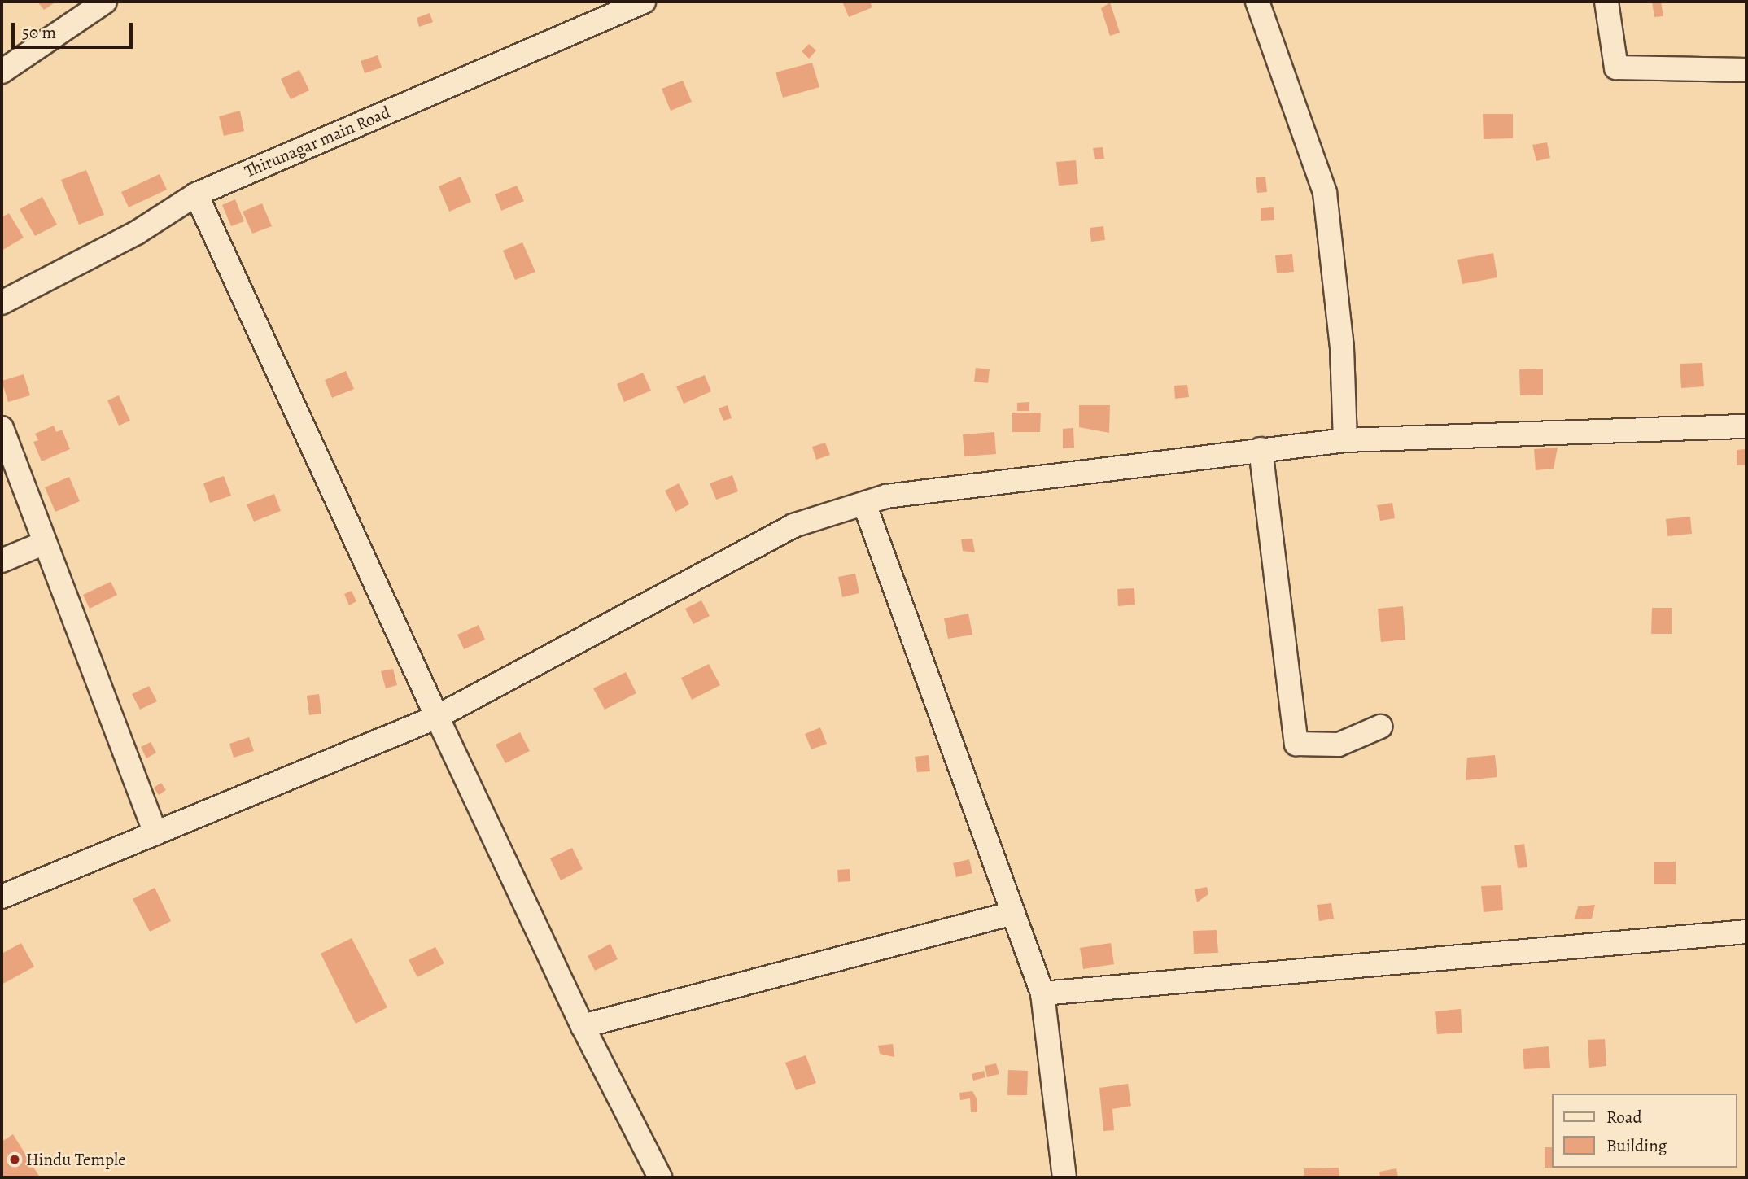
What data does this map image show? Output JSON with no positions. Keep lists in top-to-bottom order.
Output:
{
  "streets": {
    "street": ["Thirunagar main Road"]
  },
  "places": ["Hindu Temple"],
  "legend": ["Road", "Building"],
  "scale_bar": "50 m"
}
